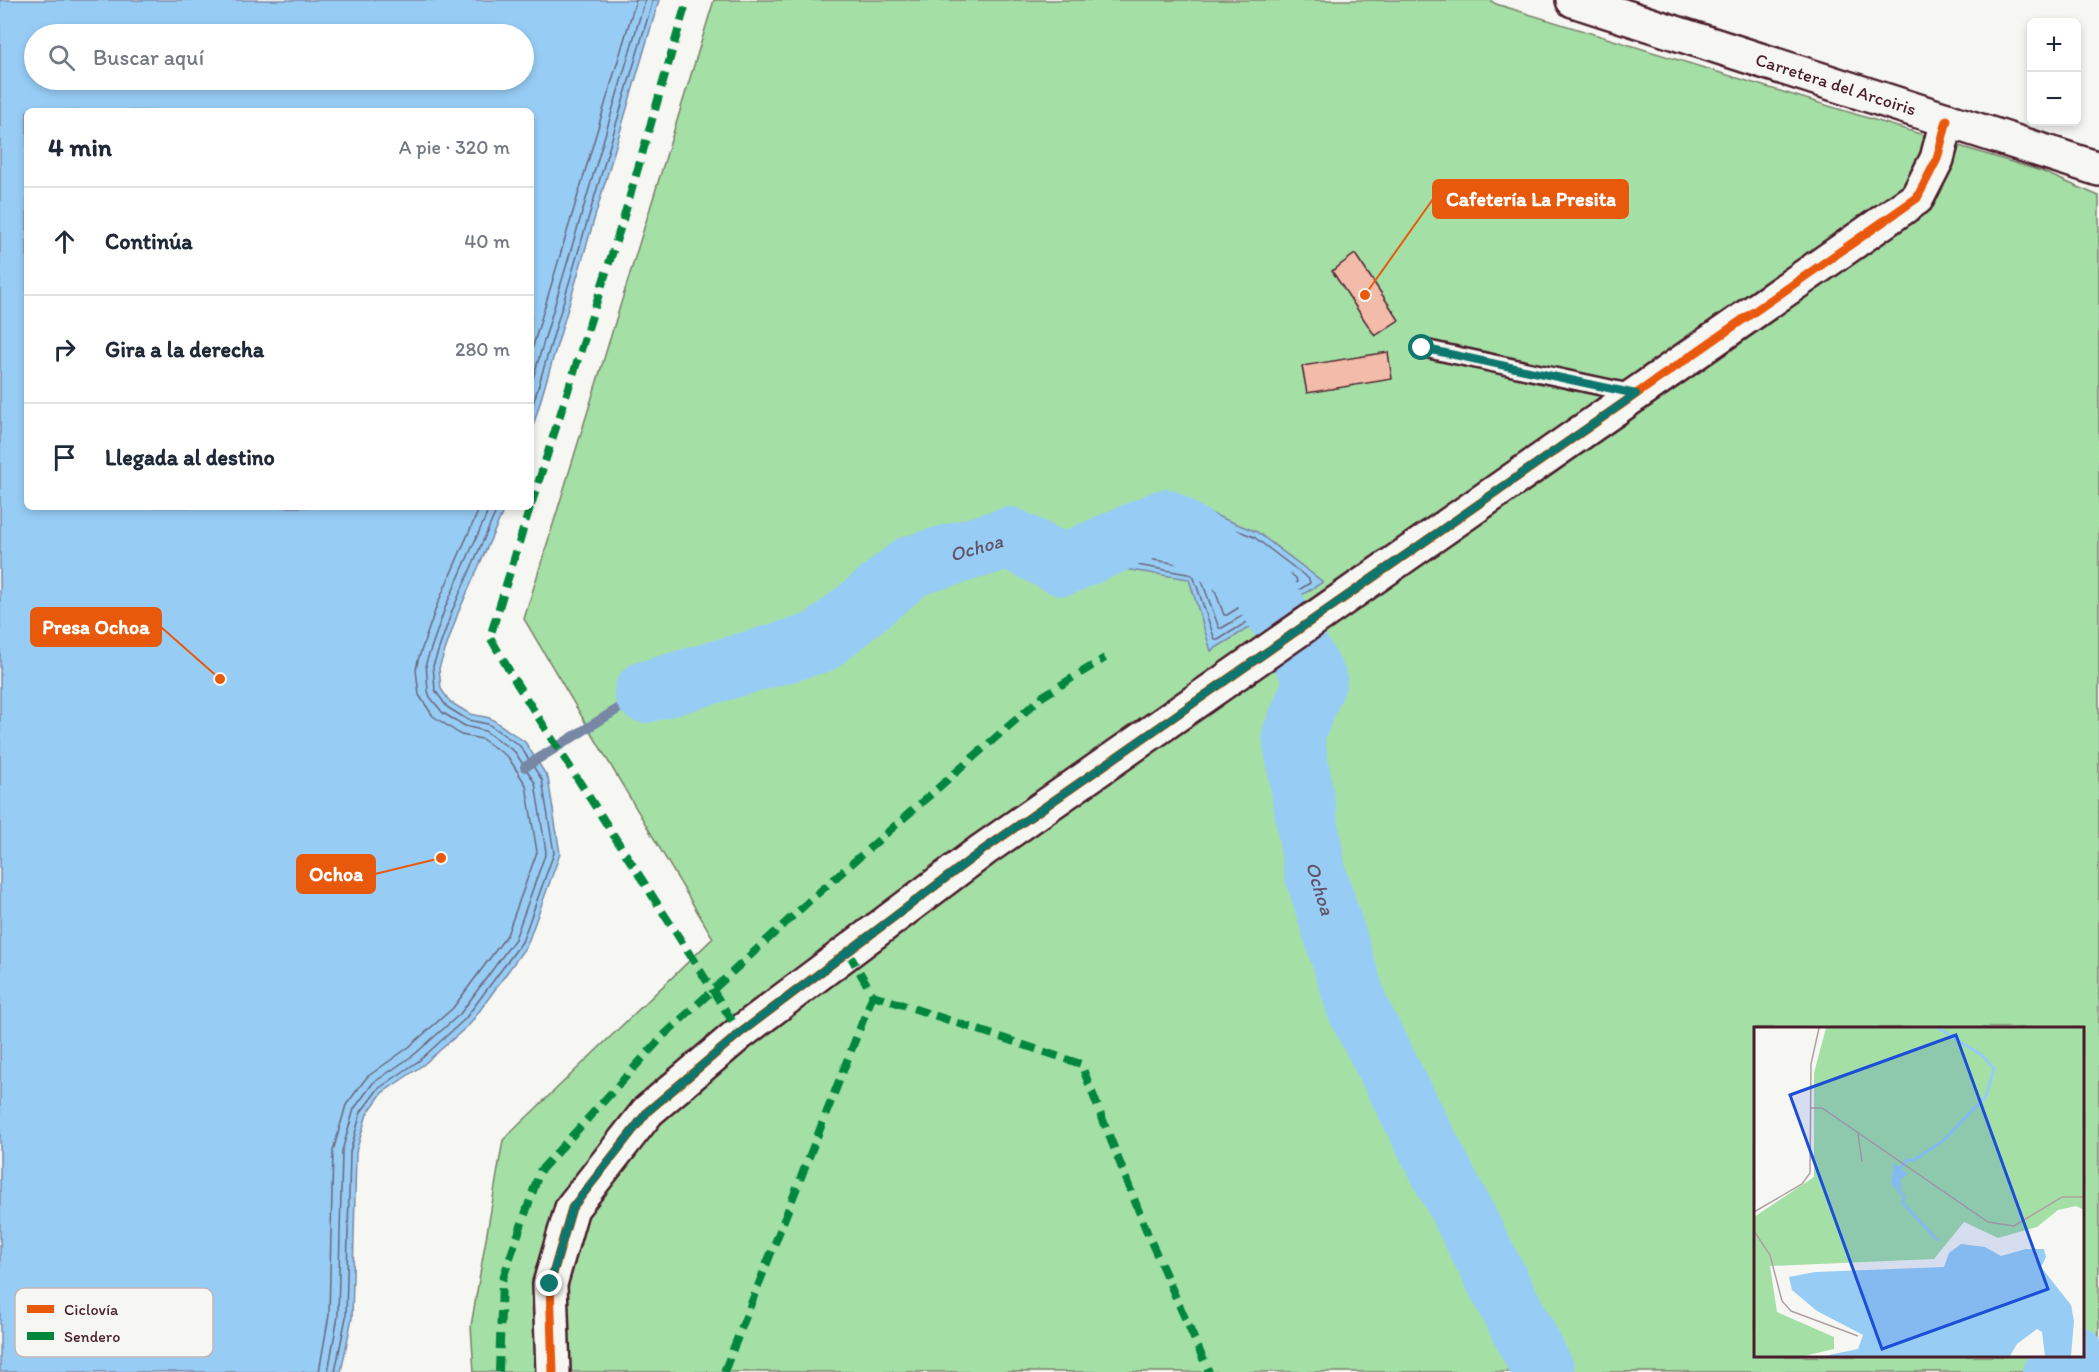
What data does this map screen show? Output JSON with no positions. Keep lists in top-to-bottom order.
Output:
{
  "streets": {
    "street": ["Carretera del Arcoiris"]
  },
  "water": ["Ochoa"],
  "places": ["Cafetería La Presita", "Presa Ochoa", "Ochoa"],
  "legend": ["Ciclovía", "Sendero"],
  "page": {
    "map_buttons": ["+", "−"],
    "search": "Buscar aquí",
    "heading": ["4 min", "A pie · 320 m"],
    "list": [
      ["Continúa", "40 m"],
      ["Gira a la derecha", "280 m"],
      "Llegada al destino"
    ]
  }
}
